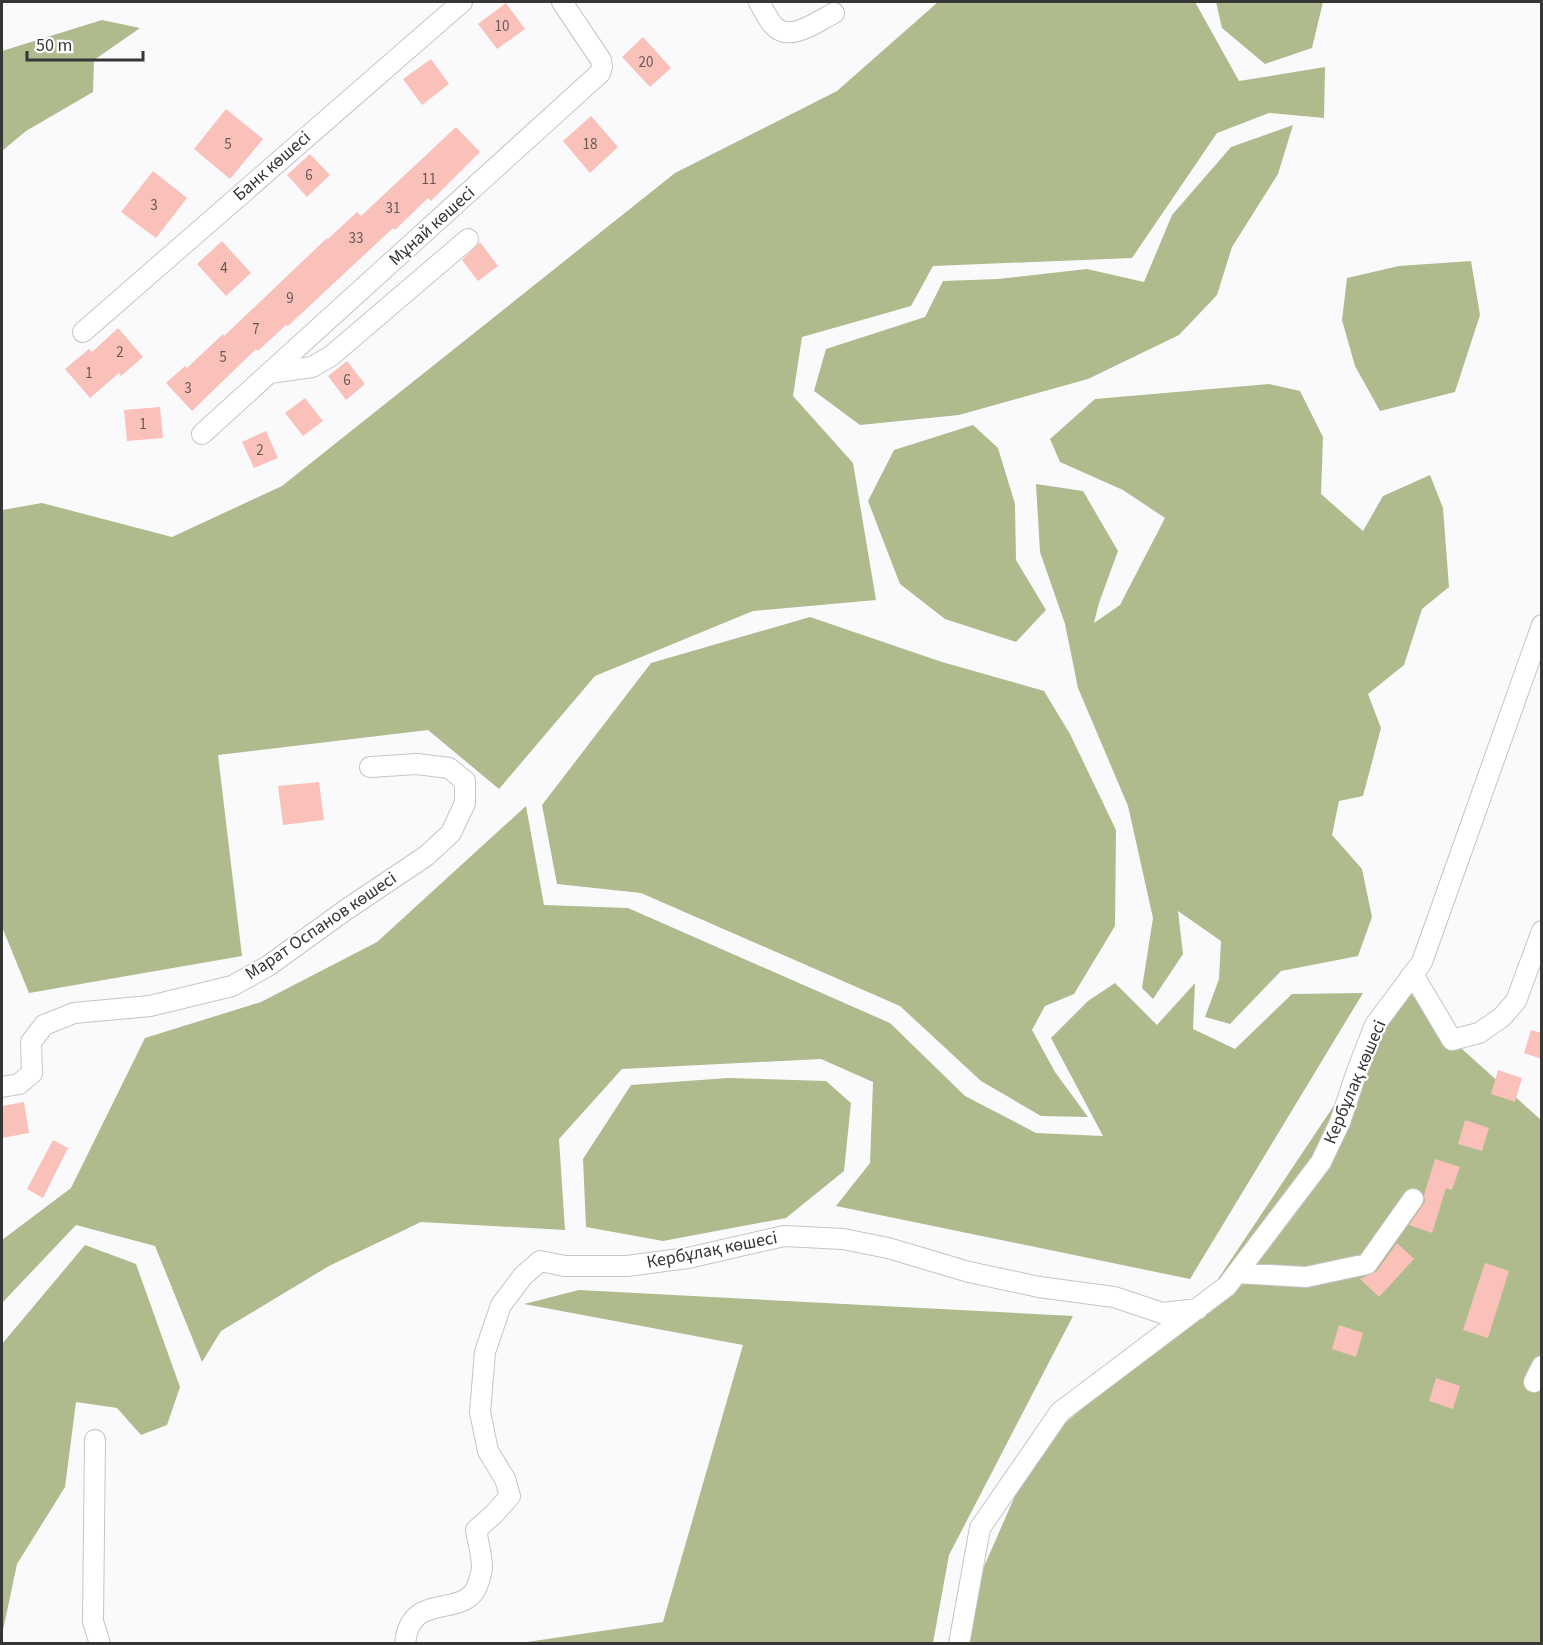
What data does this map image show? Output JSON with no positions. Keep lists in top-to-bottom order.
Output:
{
  "streets": {
    "street": [
      "Банк көшесі",
      "Мұнай көшесі",
      "Марат Оспанов көшесі",
      "Кербұлақ көшесі"
    ]
  },
  "house_numbers": [
    "10",
    "20",
    "5",
    "18",
    "6",
    "11",
    "3",
    "31",
    "33",
    "4",
    "9",
    "7",
    "2",
    "5",
    "1",
    "6",
    "3",
    "1",
    "2"
  ],
  "scale_bar": "50 m"
}
